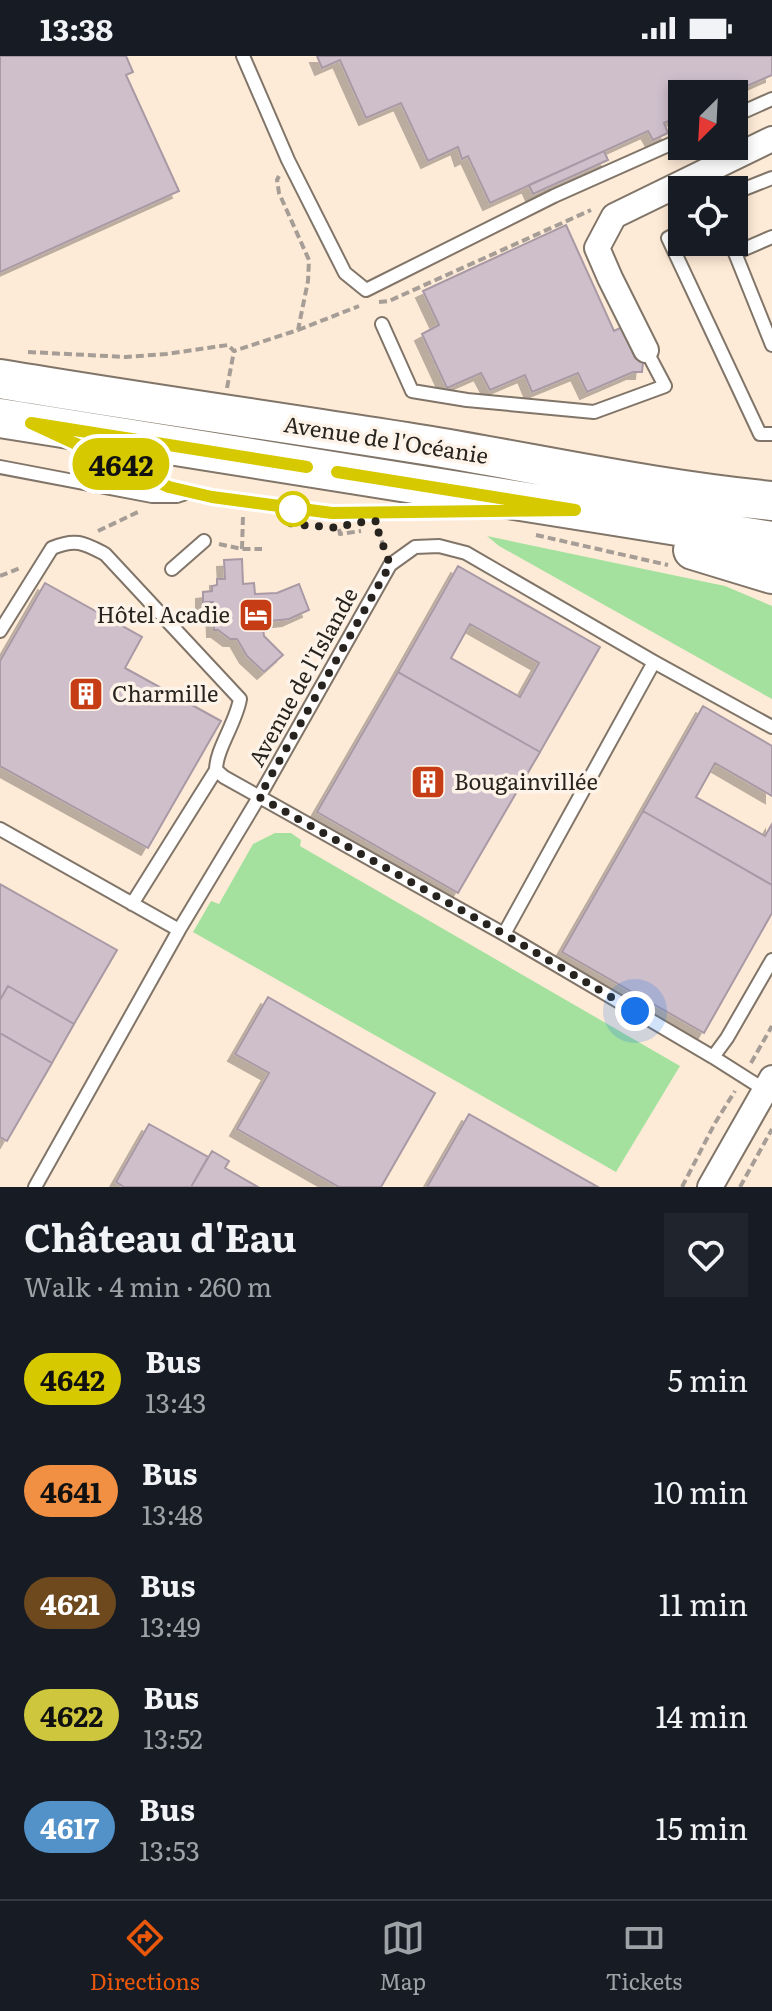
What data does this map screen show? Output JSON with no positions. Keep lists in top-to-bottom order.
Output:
{
  "streets": {
    "main road": ["Avenue de l'Océanie"],
    "lane": ["Avenue de l'Islande"]
  },
  "places": {
    "hotel": ["Hôtel Acadie"],
    "building": ["Charmille", "Bougainvillée"]
  },
  "lines": ["bus line 4642"],
  "north": "bottom left",
  "page": {
    "status": "13:38",
    "on_map": "4642",
    "heading": ["Château d'Eau", "Walk · 4 min · 260 m"],
    "list": [
      {
        "mark": "4642",
        "name": "Bus",
        "note": "13:43",
        "value": "5 min"
      },
      {
        "mark": "4641",
        "name": "Bus",
        "note": "13:48",
        "value": "10 min"
      },
      {
        "mark": "4621",
        "name": "Bus",
        "note": "13:49",
        "value": "11 min"
      },
      {
        "mark": "4622",
        "name": "Bus",
        "note": "13:52",
        "value": "14 min"
      },
      {
        "mark": "4617",
        "name": "Bus",
        "note": "13:53",
        "value": "15 min"
      }
    ],
    "tabs": ["Directions", "Map", "Tickets"]
  }
}
